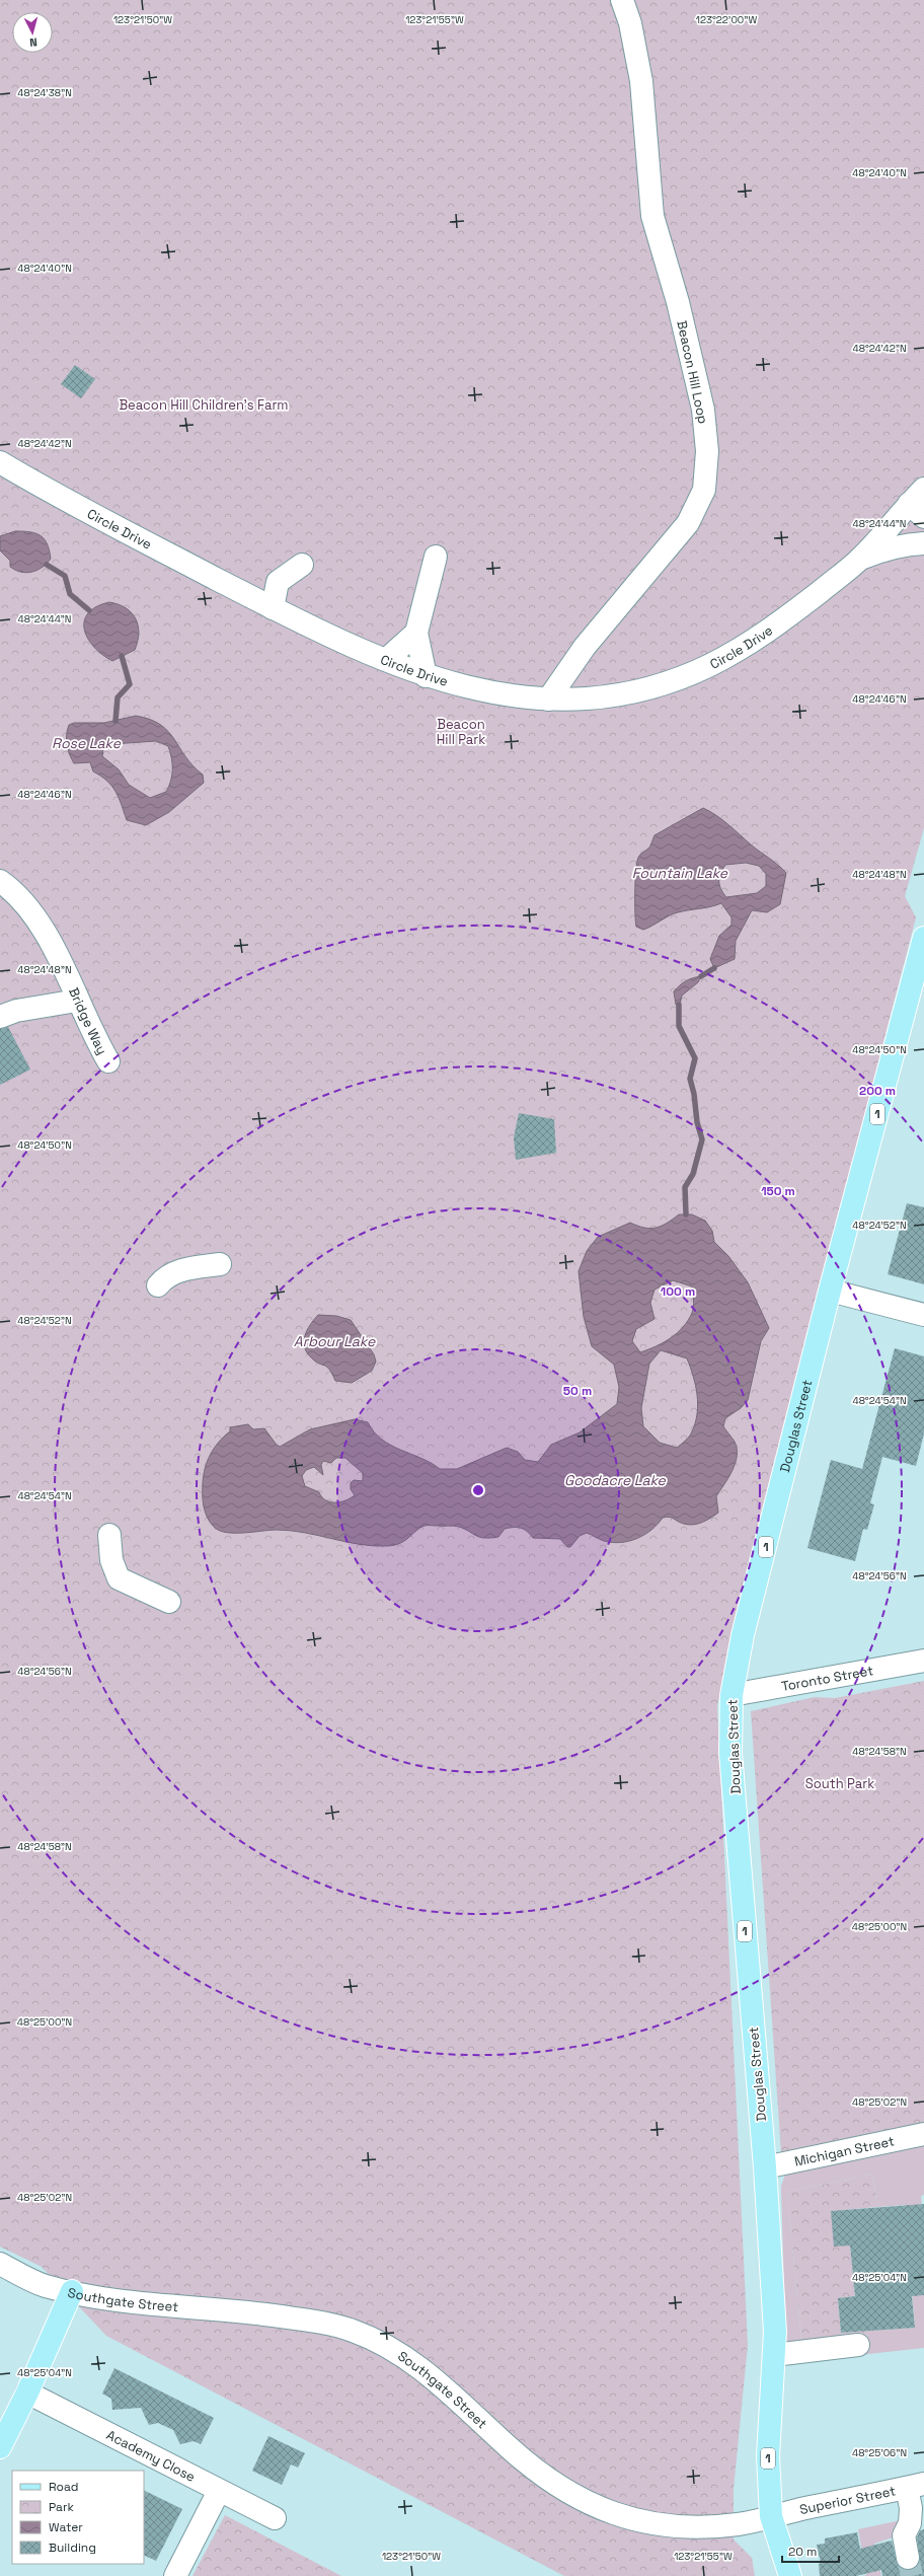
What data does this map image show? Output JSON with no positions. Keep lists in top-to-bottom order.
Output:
{
  "streets": {
    "main road": ["1", "Douglas Street"],
    "street": [
      "Beacon Hill Loop",
      "Circle Drive",
      "Bridge Way",
      "Toronto Street",
      "Michigan Street",
      "Southgate Street",
      "Academy Close",
      "Superior Street"
    ]
  },
  "crossings": [
    ["Beacon Hill Loop", "Circle Drive"],
    ["Douglas Street", "Toronto Street"],
    ["Douglas Street", "Michigan Street"],
    ["Douglas Street", "Southgate Street"],
    ["Douglas Street", "Superior Street"],
    ["Southgate Street", "Superior Street"]
  ],
  "water": [
    "Rose Lake",
    "Fountain Lake",
    "Arbour Lake",
    "Goodacre Lake"
  ],
  "parks": ["Beacon Hill Children's Farm", "Beacon Hill Park", "South Park"],
  "legend": [
    "Road",
    "Park",
    "Water",
    "Building"
  ],
  "scale_bar": "20 m",
  "north": "bottom",
  "coordinates": [
    "123°21'50\"W",
    "123°21'55\"W",
    "123°22'00\"W",
    "48°24'38\"N",
    "48°24'40\"N",
    "48°24'42\"N",
    "48°24'44\"N",
    "48°24'46\"N",
    "48°24'48\"N",
    "48°24'50\"N",
    "48°24'52\"N",
    "48°24'54\"N",
    "48°24'56\"N",
    "48°24'58\"N",
    "48°25'00\"N",
    "48°25'02\"N",
    "48°25'04\"N",
    "48°25'06\"N"
  ],
  "rings": [
    "200 m",
    "150 m",
    "100 m",
    "50 m"
  ]
}
